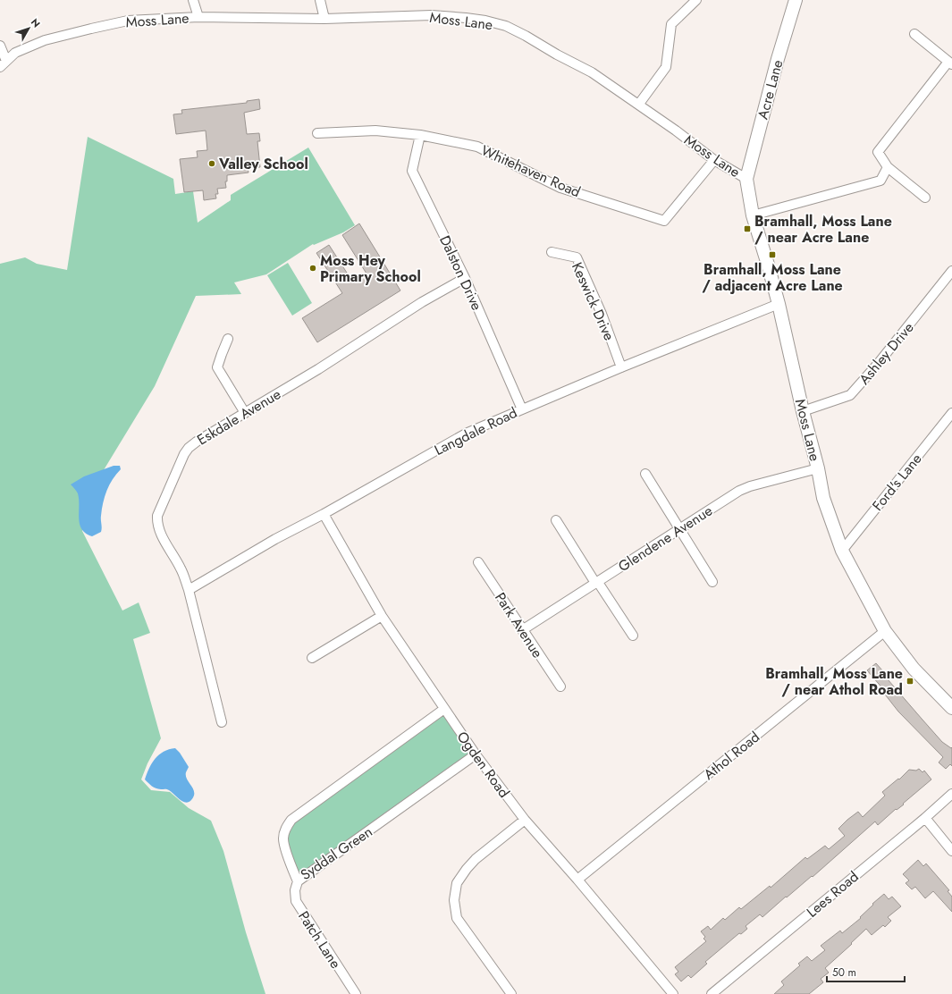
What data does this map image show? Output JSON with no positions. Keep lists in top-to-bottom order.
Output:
{
  "streets": {
    "main road": ["Moss Lane", "Acre Lane"],
    "street": [
      "Whitehaven Road",
      "Dalston Drive",
      "Keswick Drive",
      "Ashley Drive",
      "Eskdale Avenue",
      "Langdale Road",
      "Ford's Lane",
      "Glendene Avenue",
      "Park Avenue",
      "Athol Road",
      "Ogden Road",
      "Syddal Green",
      "Lees Road",
      "Patch Lane"
    ]
  },
  "crossings": [
    ["Moss Lane", "Acre Lane"],
    ["Moss Lane", "Whitehaven Road"],
    ["Moss Lane", "Ashley Drive"],
    ["Moss Lane", "Langdale Road"],
    ["Moss Lane", "Ford's Lane"],
    ["Moss Lane", "Glendene Avenue"],
    ["Moss Lane", "Athol Road"],
    ["Whitehaven Road", "Dalston Drive"],
    ["Dalston Drive", "Eskdale Avenue"],
    ["Dalston Drive", "Langdale Road"],
    ["Keswick Drive", "Langdale Road"],
    ["Eskdale Avenue", "Langdale Road"],
    ["Langdale Road", "Ogden Road"],
    ["Glendene Avenue", "Park Avenue"],
    ["Athol Road", "Ogden Road"],
    ["Ogden Road", "Syddal Green"],
    ["Syddal Green", "Patch Lane"]
  ],
  "places": {
    "other": ["Valley School", "Moss Hey Primary School"],
    "transit": ["Bramhall, Moss Lane / near Acre Lane", "Bramhall, Moss Lane / adjacent Acre Lane", "Bramhall, Moss Lane / near Athol Road"]
  },
  "scale_bar": "50 m",
  "north": "top right"
}
